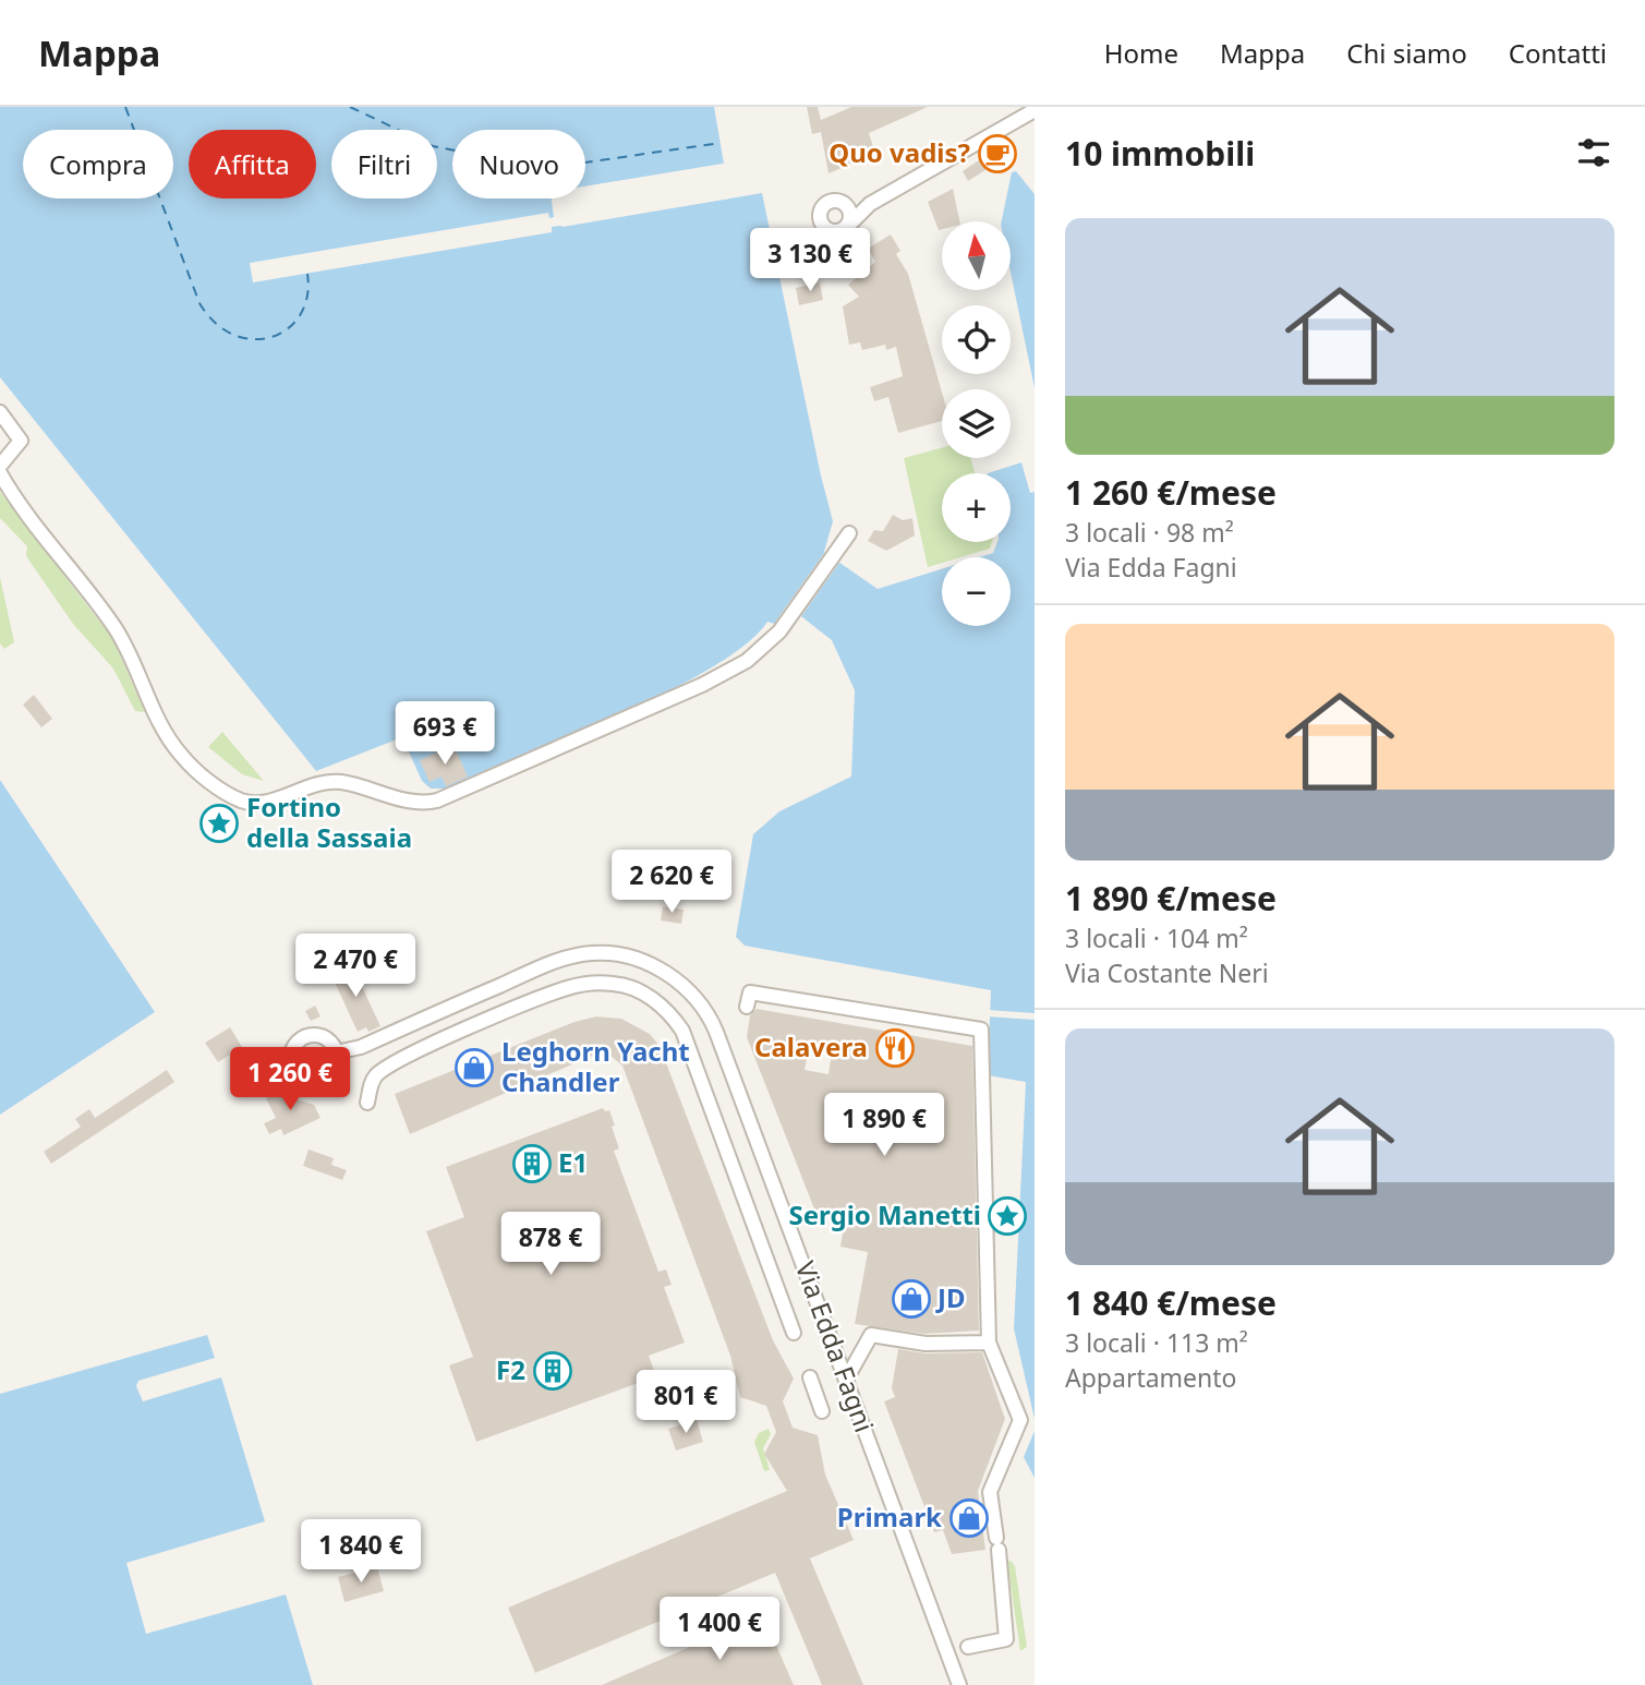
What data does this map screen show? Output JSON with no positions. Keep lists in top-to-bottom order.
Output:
{
  "streets": {
    "street": ["Via Edda Fagni"]
  },
  "places": {
    "cafe": ["Quo vadis?"],
    "place": ["Fortino della Sassaia", "Sergio Manetti"],
    "restaurant": ["Calavera"],
    "shop": ["Leghorn Yacht Chandler", "JD", "Primark"],
    "building": ["E1", "F2"]
  },
  "north": "top",
  "page": {
    "header": "Mappa",
    "nav": [
      "Home",
      "Mappa",
      "Chi siamo",
      "Contatti"
    ],
    "heading": "10 immobili",
    "chip": [
      "Compra",
      "Affitta",
      "Filtri",
      "Nuovo"
    ],
    "list": [
      {
        "name": "1 260 €/mese",
        "note": "3 locali · 98 m² · Via Edda Fagni"
      },
      {
        "name": "1 890 €/mese",
        "note": "3 locali · 104 m² · Via Costante Neri"
      },
      {
        "name": "1 840 €/mese",
        "note": "3 locali · 113 m² · Appartamento"
      }
    ],
    "map_buttons": ["+", "−"],
    "price": [
      "3 130 €",
      "693 €",
      "2 620 €",
      "2 470 €",
      "1 260 €",
      "1 890 €",
      "878 €",
      "801 €",
      "1 840 €",
      "1 400 €"
    ]
  }
}
